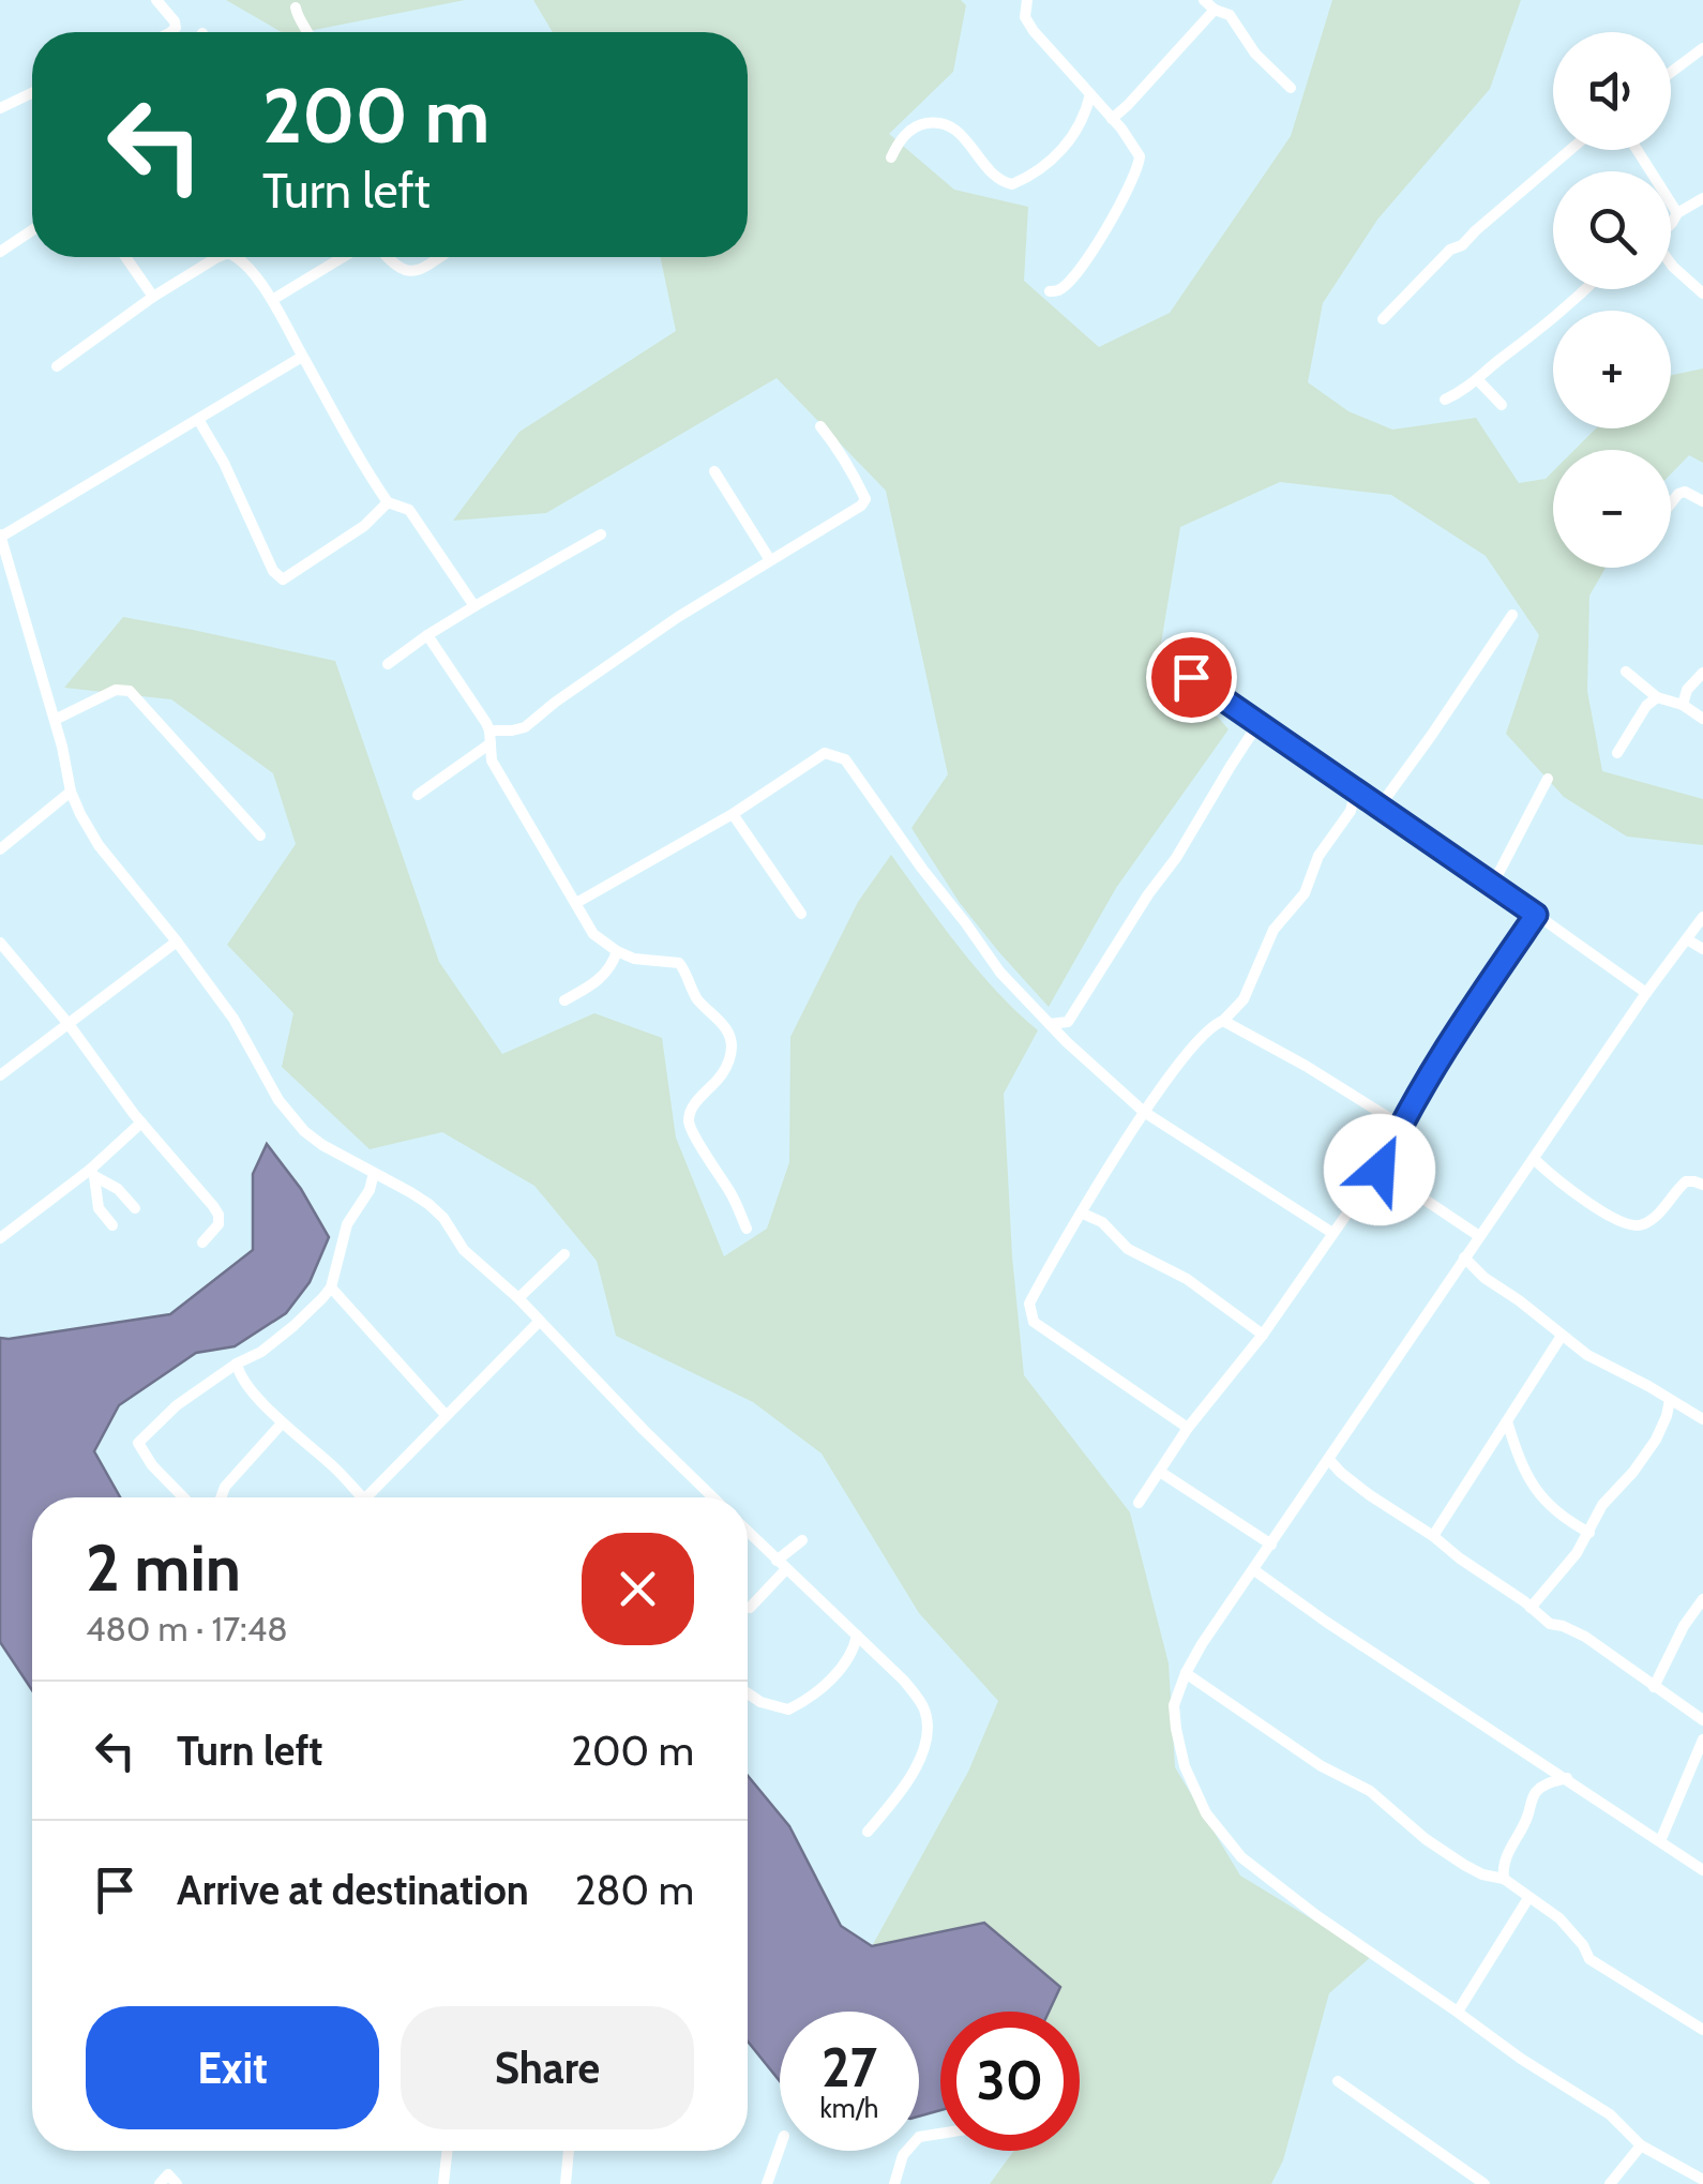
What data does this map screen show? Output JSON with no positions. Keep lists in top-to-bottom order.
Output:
{
  "page": {
    "map_buttons": ["+", "−"],
    "turn": ["200 m", "Turn left"],
    "heading": ["2 min", "480 m · 17:48"],
    "list": [
      {
        "name": "Turn left",
        "value": "200 m"
      },
      {
        "name": "Arrive at destination",
        "value": "280 m"
      }
    ],
    "buttons": ["Exit", "Share"],
    "speed": "27 km/h",
    "limit": "30"
  }
}
